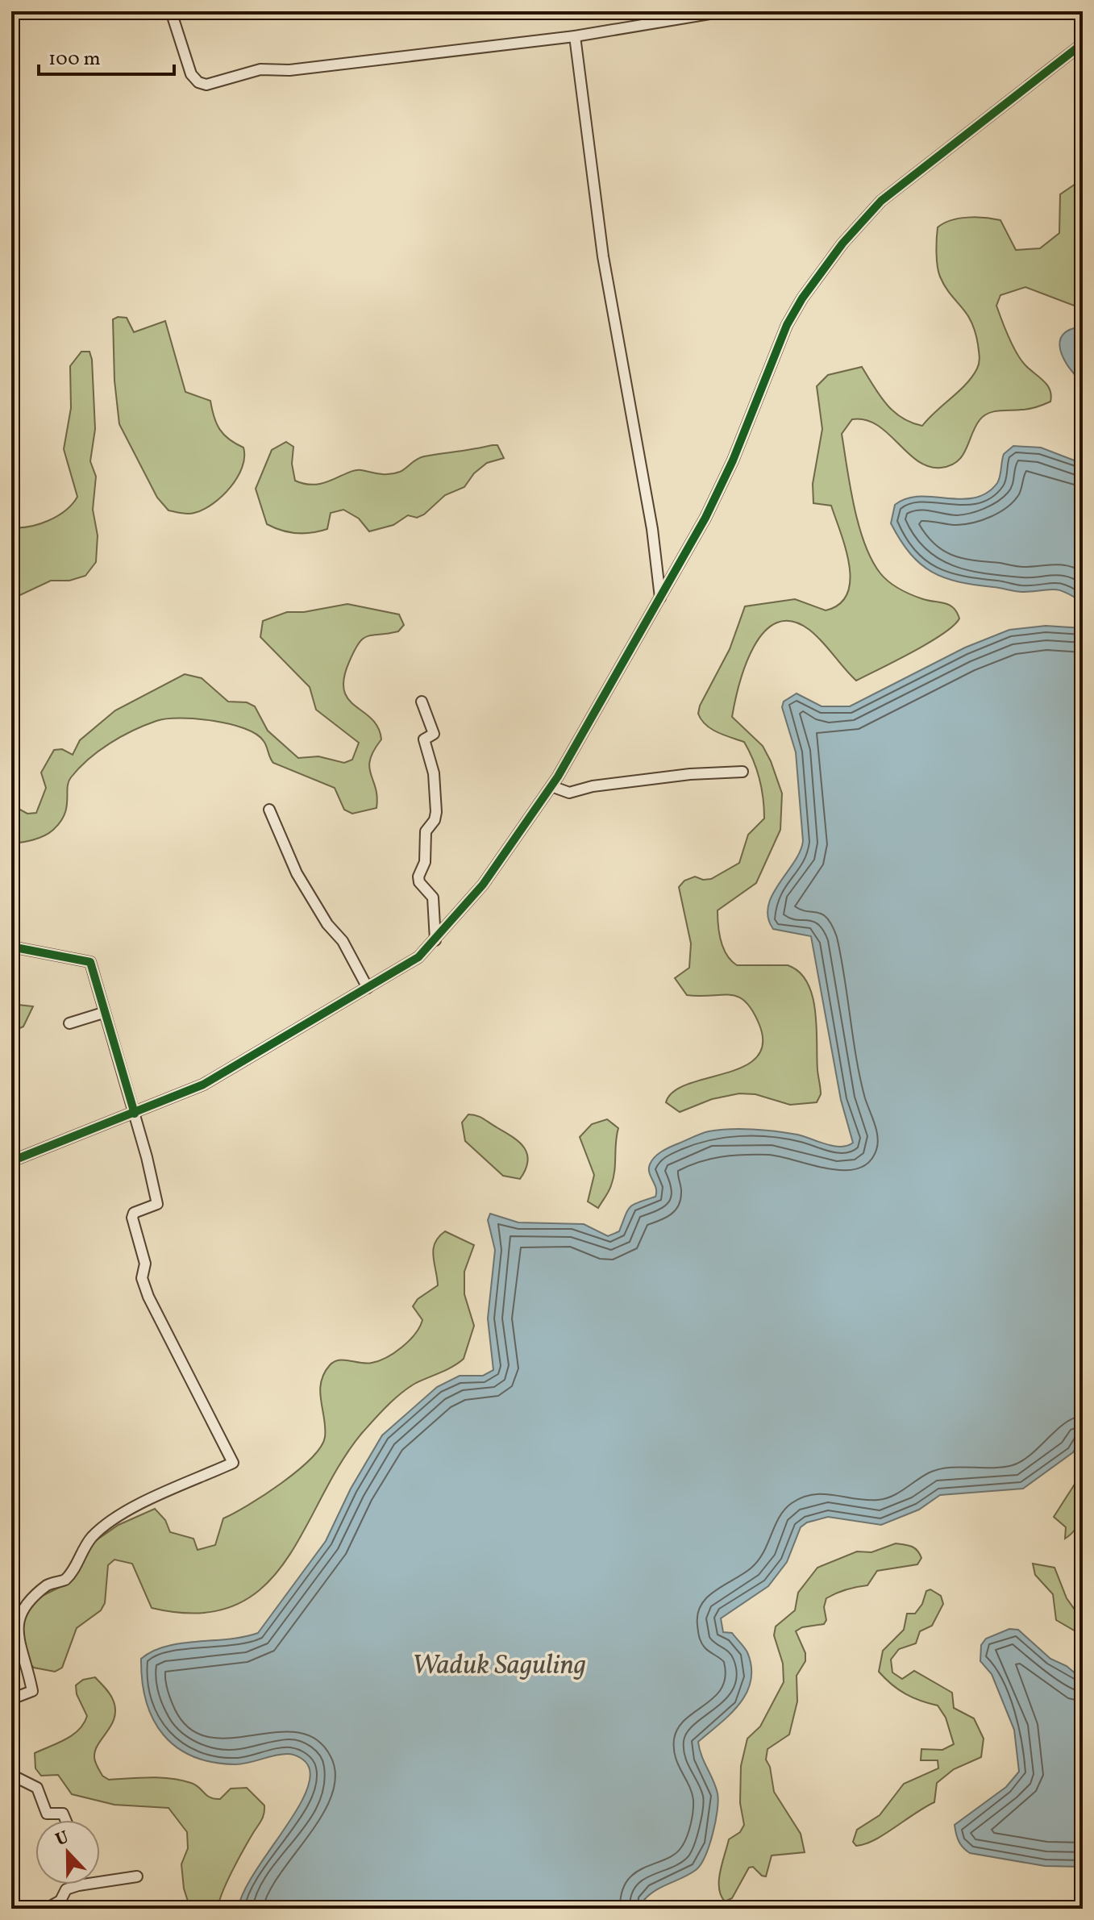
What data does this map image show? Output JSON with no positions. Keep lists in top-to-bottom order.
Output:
{
  "water": ["Waduk Saguling"],
  "scale_bar": "100 m",
  "north": "top"
}
